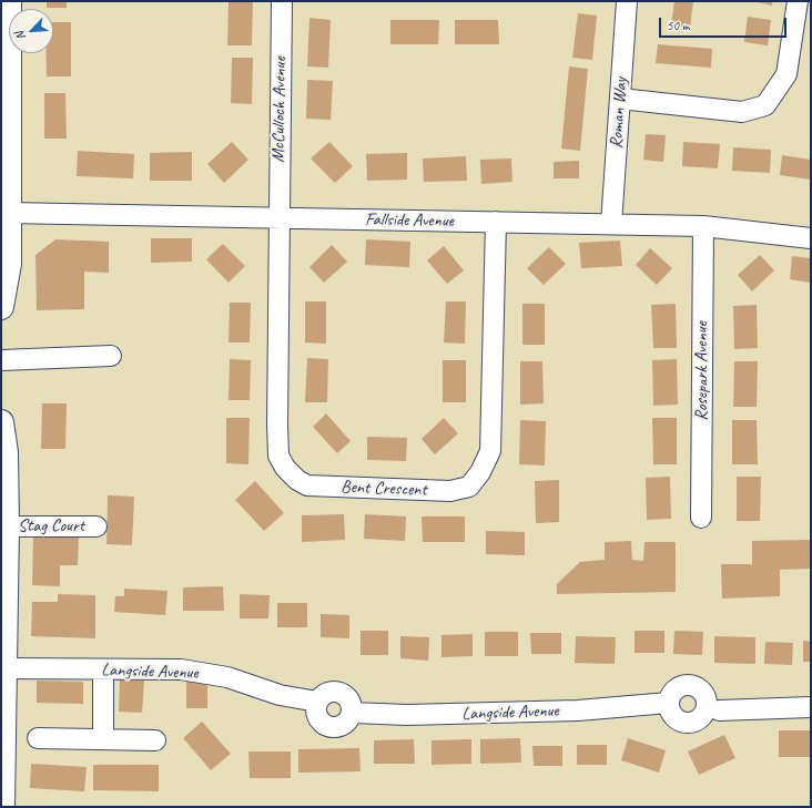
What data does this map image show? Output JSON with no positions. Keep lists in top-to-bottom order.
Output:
{
  "streets": {
    "street": [
      "McCulloch Avenue",
      "Roman Way",
      "Fallside Avenue",
      "Rosepark Avenue",
      "Bent Crescent",
      "Stag Court",
      "Langside Avenue"
    ]
  },
  "crossings": [
    ["McCulloch Avenue", "Fallside Avenue"],
    ["McCulloch Avenue", "Bent Crescent"],
    ["Roman Way", "Fallside Avenue"],
    ["Fallside Avenue", "Rosepark Avenue"],
    ["Fallside Avenue", "Bent Crescent"]
  ],
  "scale_bar": "50 m",
  "north": "bottom left"
}
